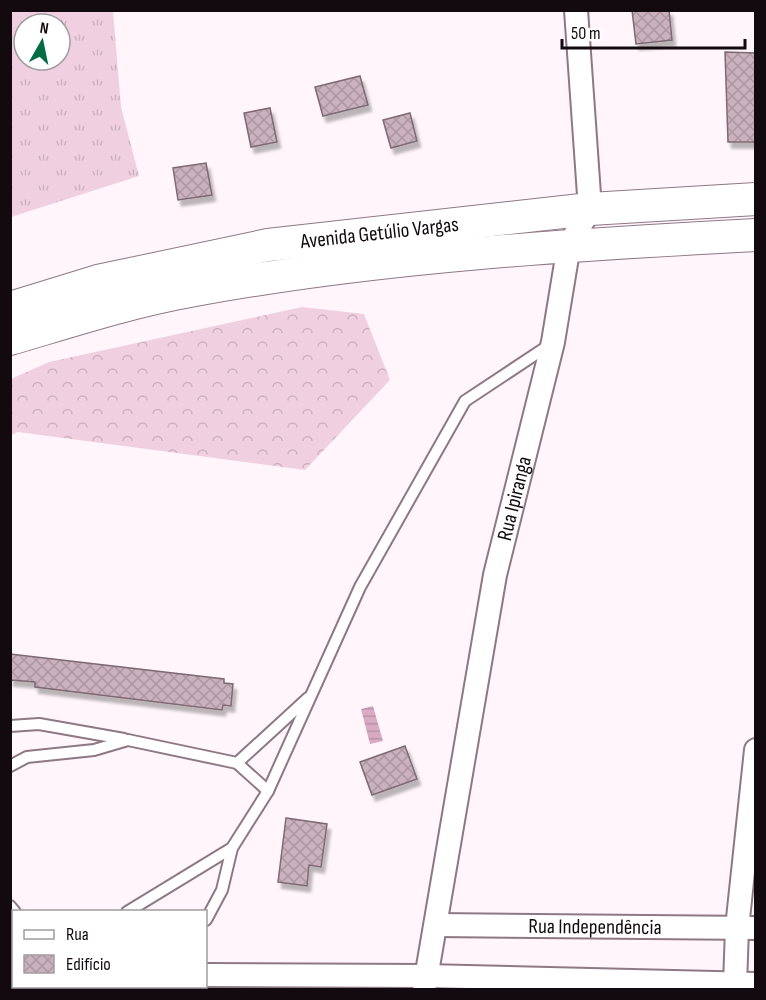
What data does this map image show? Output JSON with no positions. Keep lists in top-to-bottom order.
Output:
{
  "streets": {
    "main road": ["Avenida Getúlio Vargas"],
    "street": ["Rua Ipiranga", "Rua Independência"]
  },
  "crossings": [
    ["Avenida Getúlio Vargas", "Rua Ipiranga"],
    ["Rua Ipiranga", "Rua Independência"]
  ],
  "legend": ["Rua", "Edifício"],
  "scale_bar": "50 m",
  "north": "top"
}
